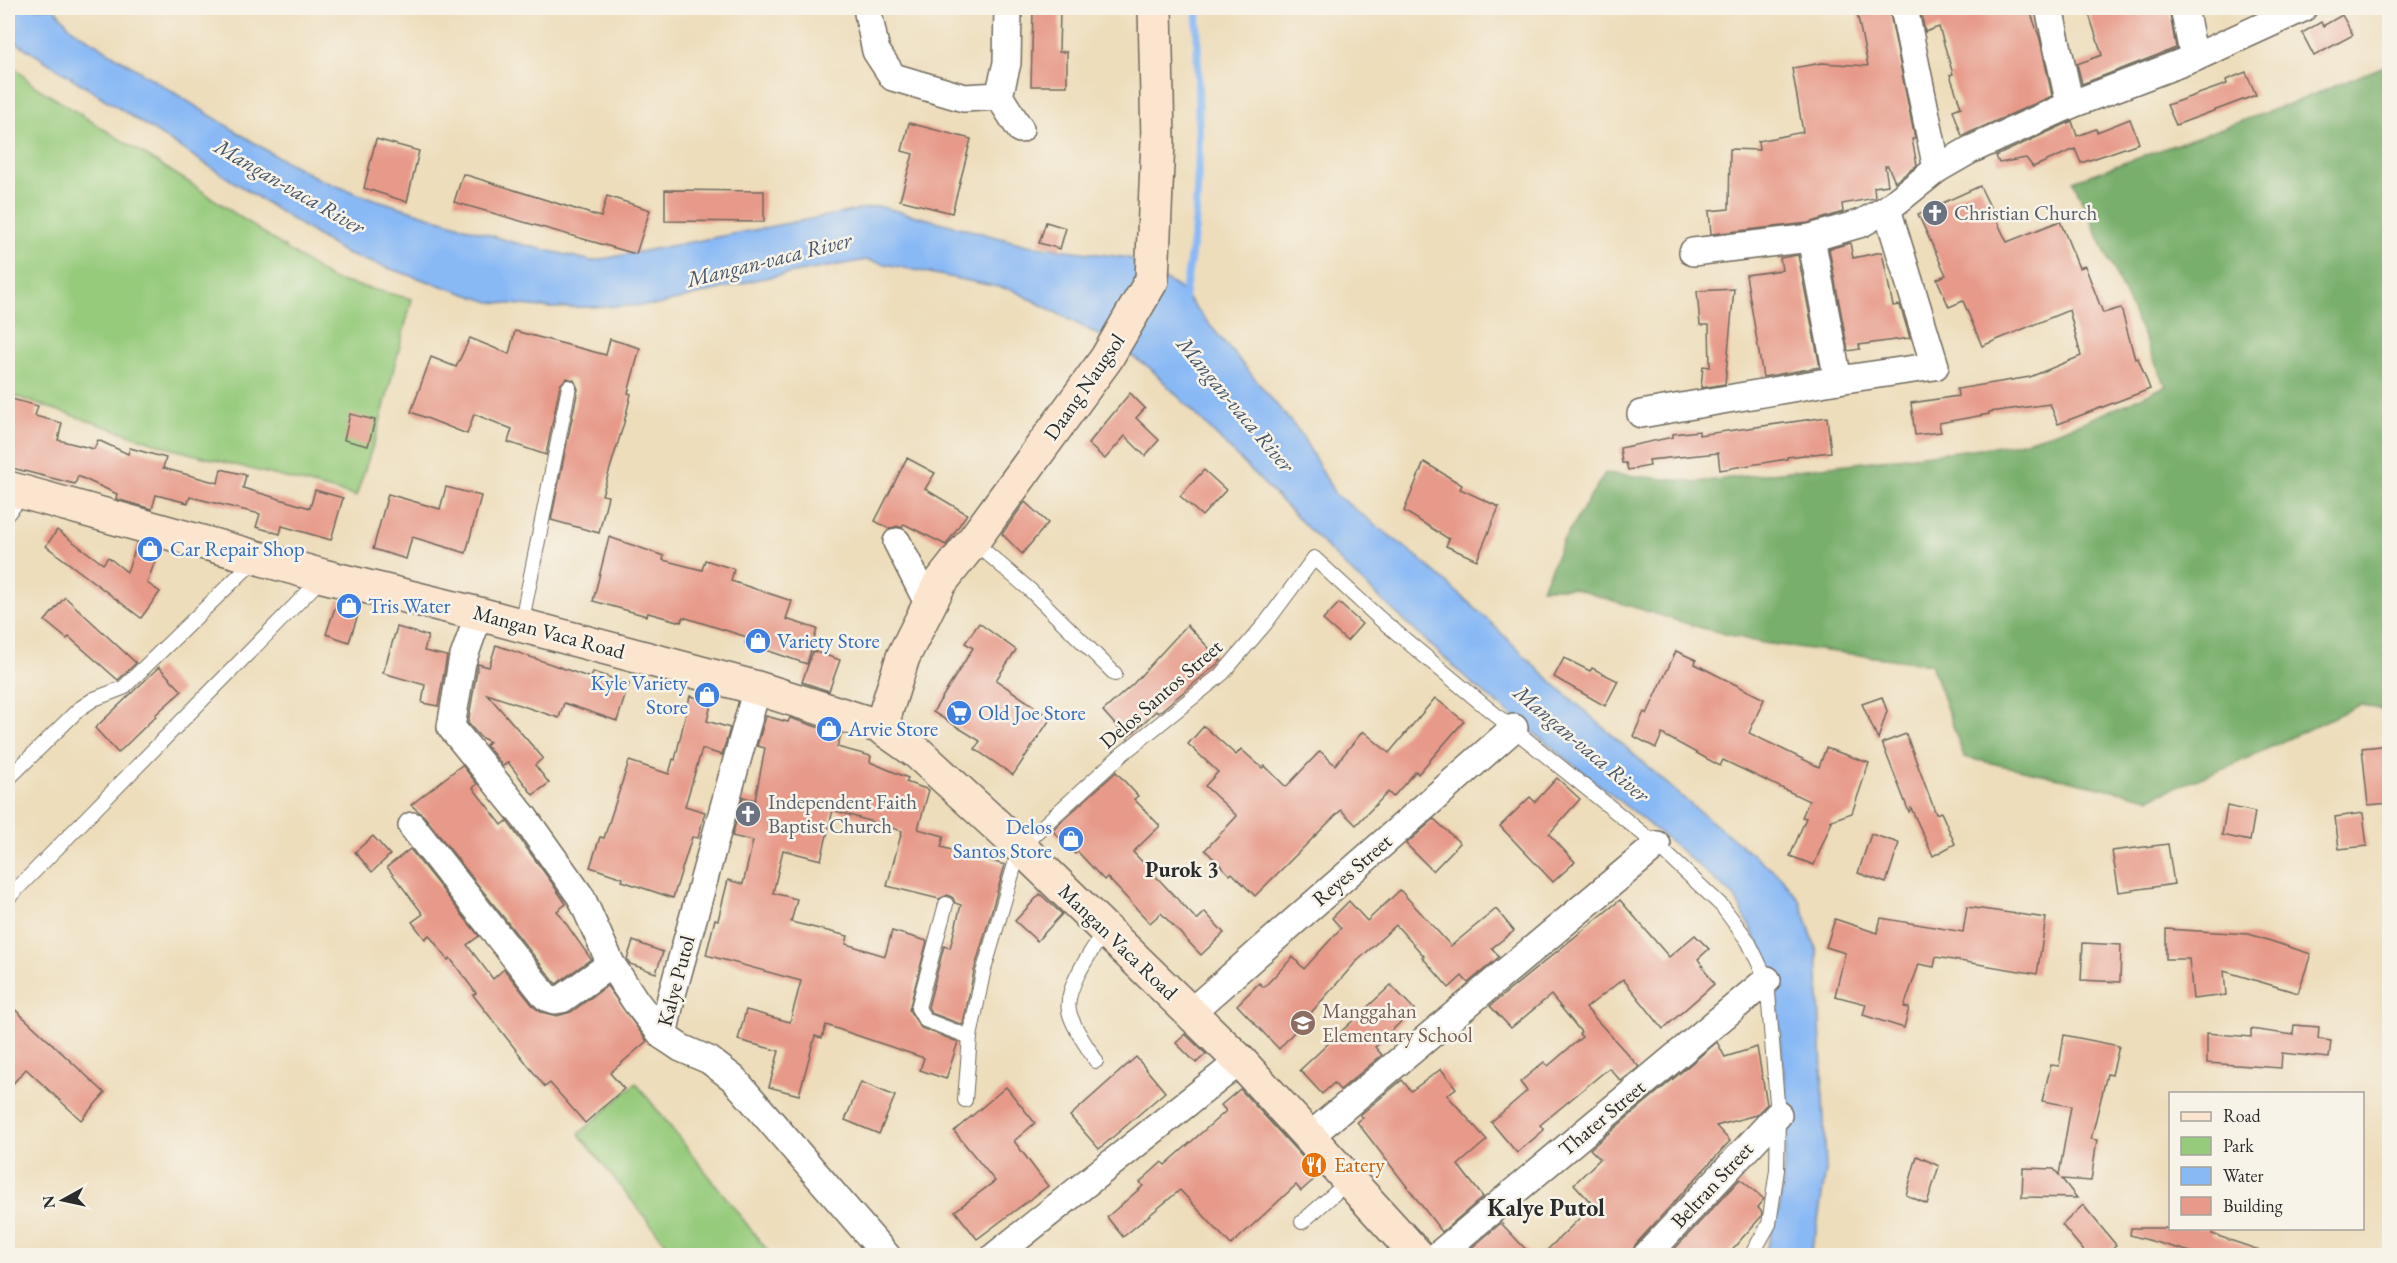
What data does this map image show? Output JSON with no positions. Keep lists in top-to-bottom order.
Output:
{
  "streets": {
    "main road": ["Daang Naugsol", "Mangan Vaca Road"],
    "street": [
      "Reyes Street",
      "Kalye Putol",
      "Thater Street",
      "Beltran Street"
    ],
    "lane": ["Delos Santos Street"]
  },
  "crossings": [
    ["Daang Naugsol", "Mangan Vaca Road"],
    ["Mangan Vaca Road", "Delos Santos Street"],
    ["Mangan Vaca Road", "Reyes Street"],
    ["Mangan Vaca Road", "Kalye Putol"],
    ["Delos Santos Street", "Reyes Street"]
  ],
  "districts": ["Purok 3", "Kalye Putol"],
  "water": ["Mangan-vaca River"],
  "places": {
    "church": ["Christian Church", "Independent Faith Baptist Church"],
    "shop": [
      "Car Repair Shop",
      "Tris Water",
      "Variety Store",
      "Kyle Variety Store",
      "Arvie Store",
      "Delos Santos Store"
    ],
    "supermarket": ["Old Joe Store"],
    "school or university": ["Manggahan Elementary School"],
    "restaurant": ["Eatery"]
  },
  "legend": [
    "Road",
    "Park",
    "Water",
    "Building"
  ],
  "north": "left"
}
